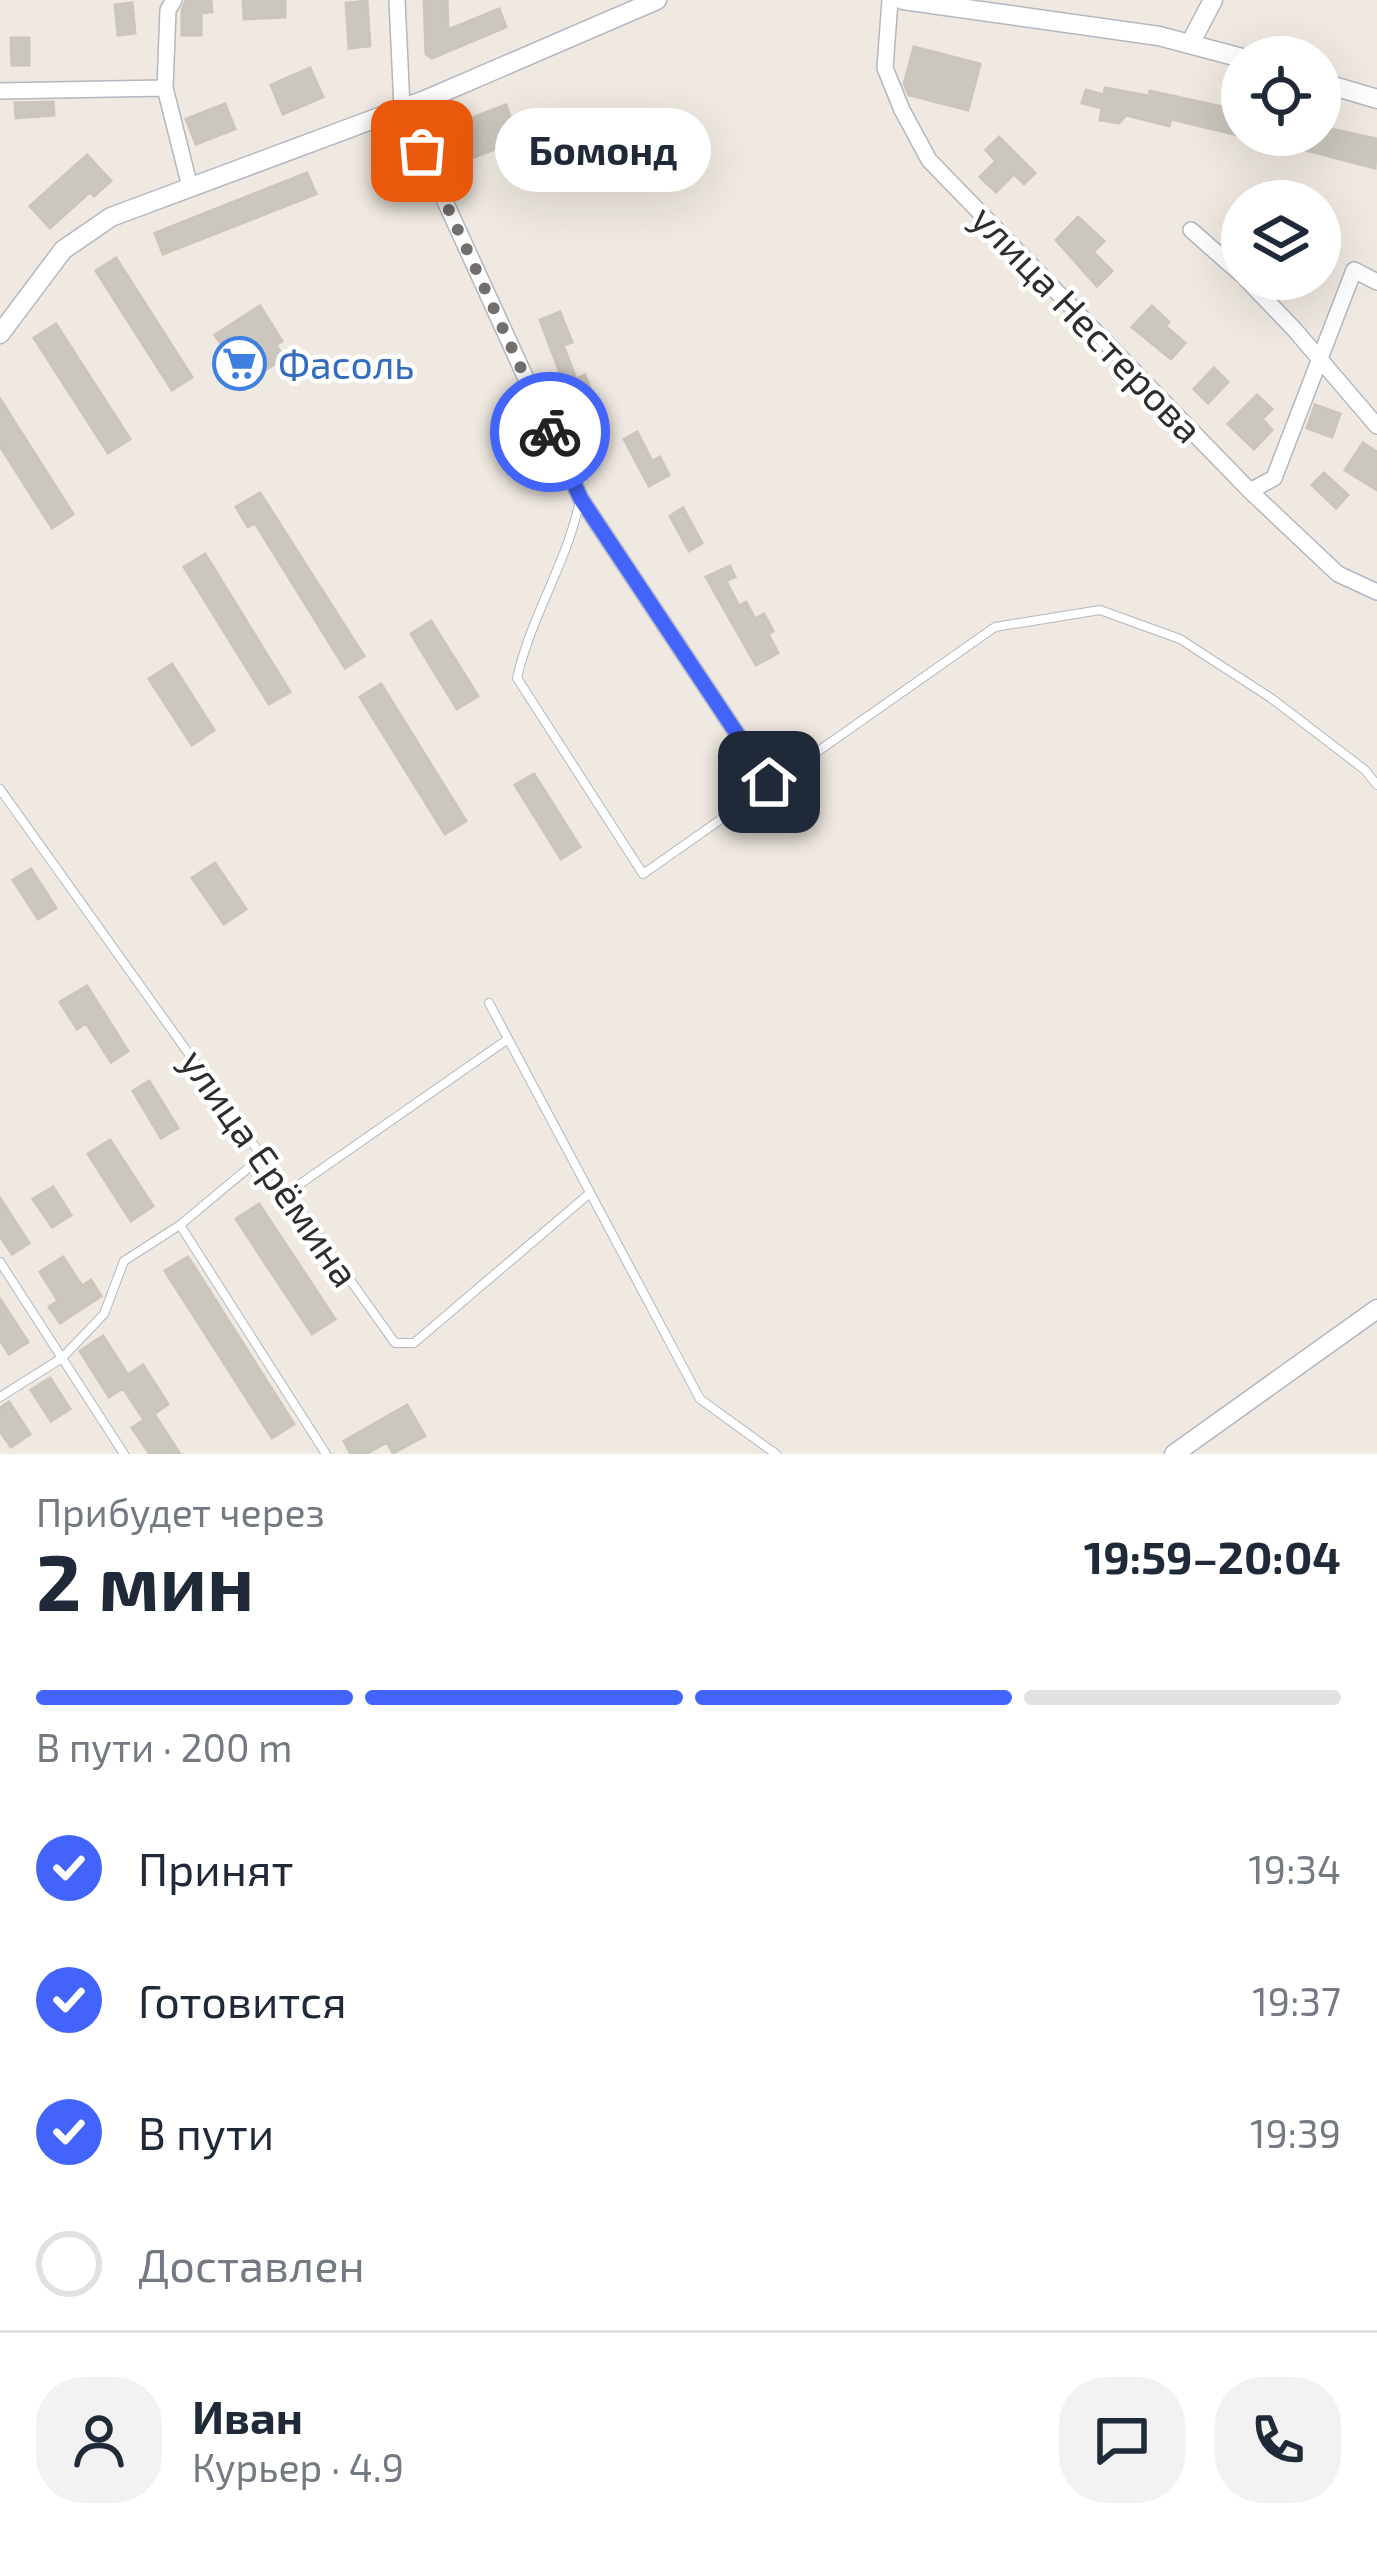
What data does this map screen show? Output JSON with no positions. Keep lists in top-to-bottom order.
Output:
{
  "streets": {
    "street": ["улица Нестерова"],
    "lane": ["улица Ерёмина"]
  },
  "places": {
    "other": ["Бомонд"],
    "supermarket": ["Фасоль"]
  },
  "page": {
    "bubble": "Бомонд",
    "heading": ["2 мин", "Прибудет через", "19:59–20:04"],
    "panel": ["Иван", "Курьер · 4.9"],
    "bar": "В пути · 200 m",
    "list": [
      ["Принят", "19:34"],
      ["Готовится", "19:37"],
      ["В пути", "19:39"],
      "Доставлен"
    ]
  }
}
